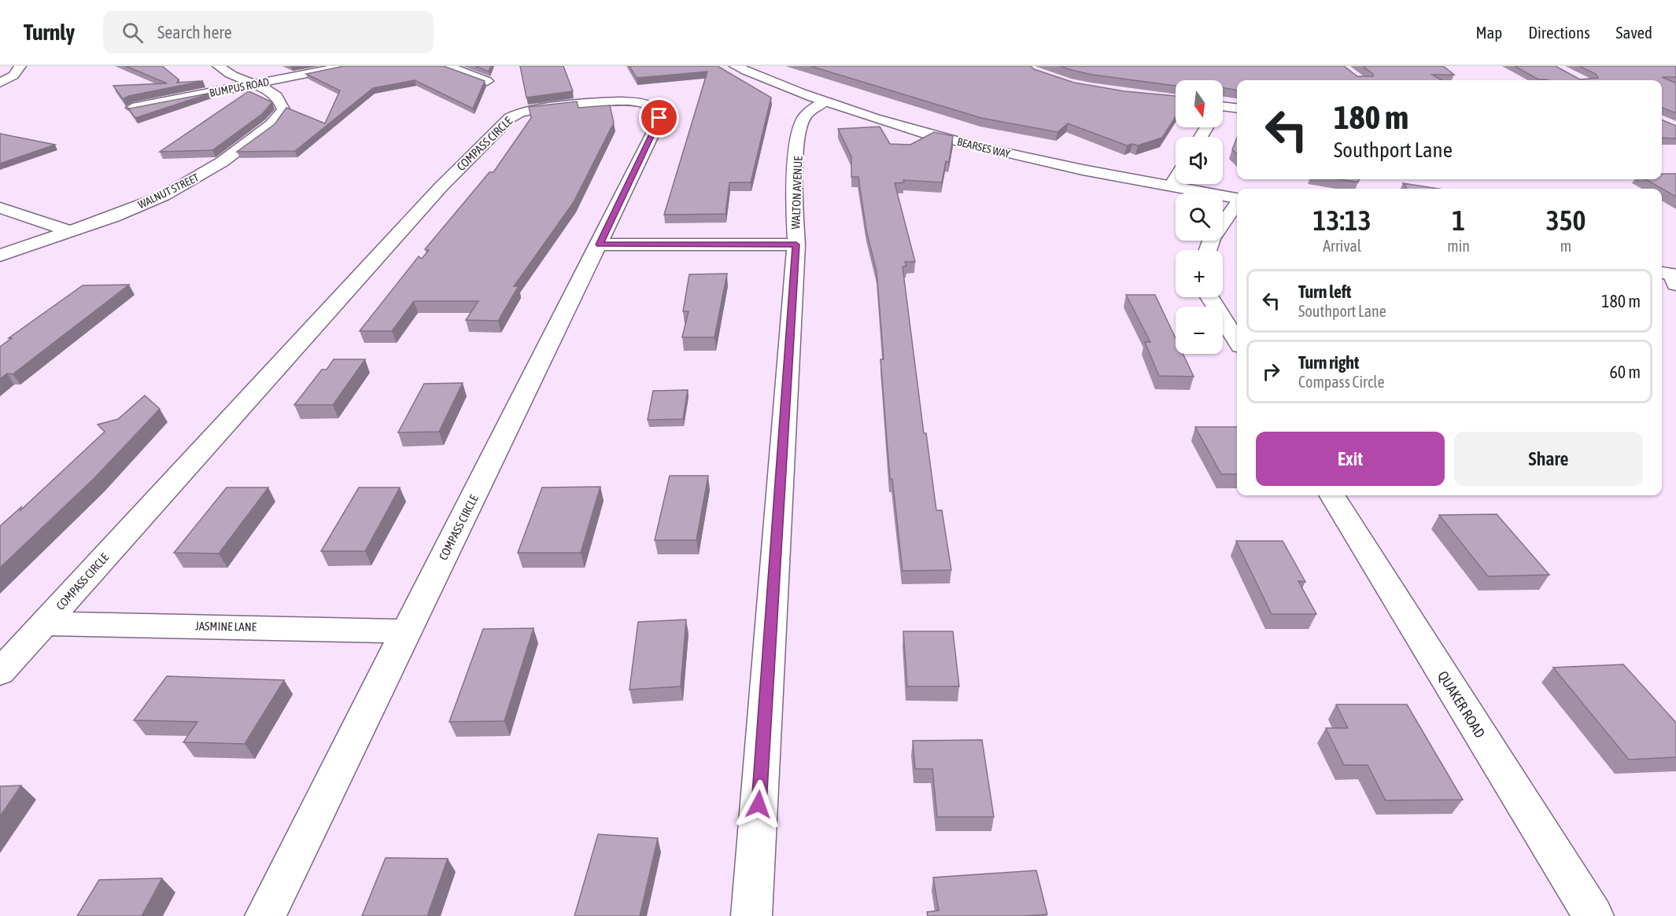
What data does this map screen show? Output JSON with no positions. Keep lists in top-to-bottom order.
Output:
{
  "streets": {
    "street": [
      "BUMPUS ROAD",
      "COMPASS CIRCLE",
      "BEARSES WAY",
      "WALNUT STREET",
      "WALTON AVENUE",
      "JASMINE LANE",
      "QUAKER ROAD"
    ]
  },
  "crossings": [
    ["BUMPUS ROAD", "WALNUT STREET"],
    ["COMPASS CIRCLE", "JASMINE LANE"],
    ["BEARSES WAY", "WALTON AVENUE"]
  ],
  "north": "bottom",
  "page": {
    "header": "Turnly",
    "search": "Search here",
    "nav": ["Map", "Directions", "Saved"],
    "map_buttons": ["+", "−"],
    "turn": ["180 m", "Southport Lane"],
    "eta": [
      "13:13",
      "Arrival",
      "1",
      "min",
      "350",
      "m"
    ],
    "list": [
      {
        "name": "Turn left",
        "note": "Southport Lane",
        "value": "180 m"
      },
      {
        "name": "Turn right",
        "note": "Compass Circle",
        "value": "60 m"
      }
    ],
    "buttons": ["Exit", "Share"]
  }
}
